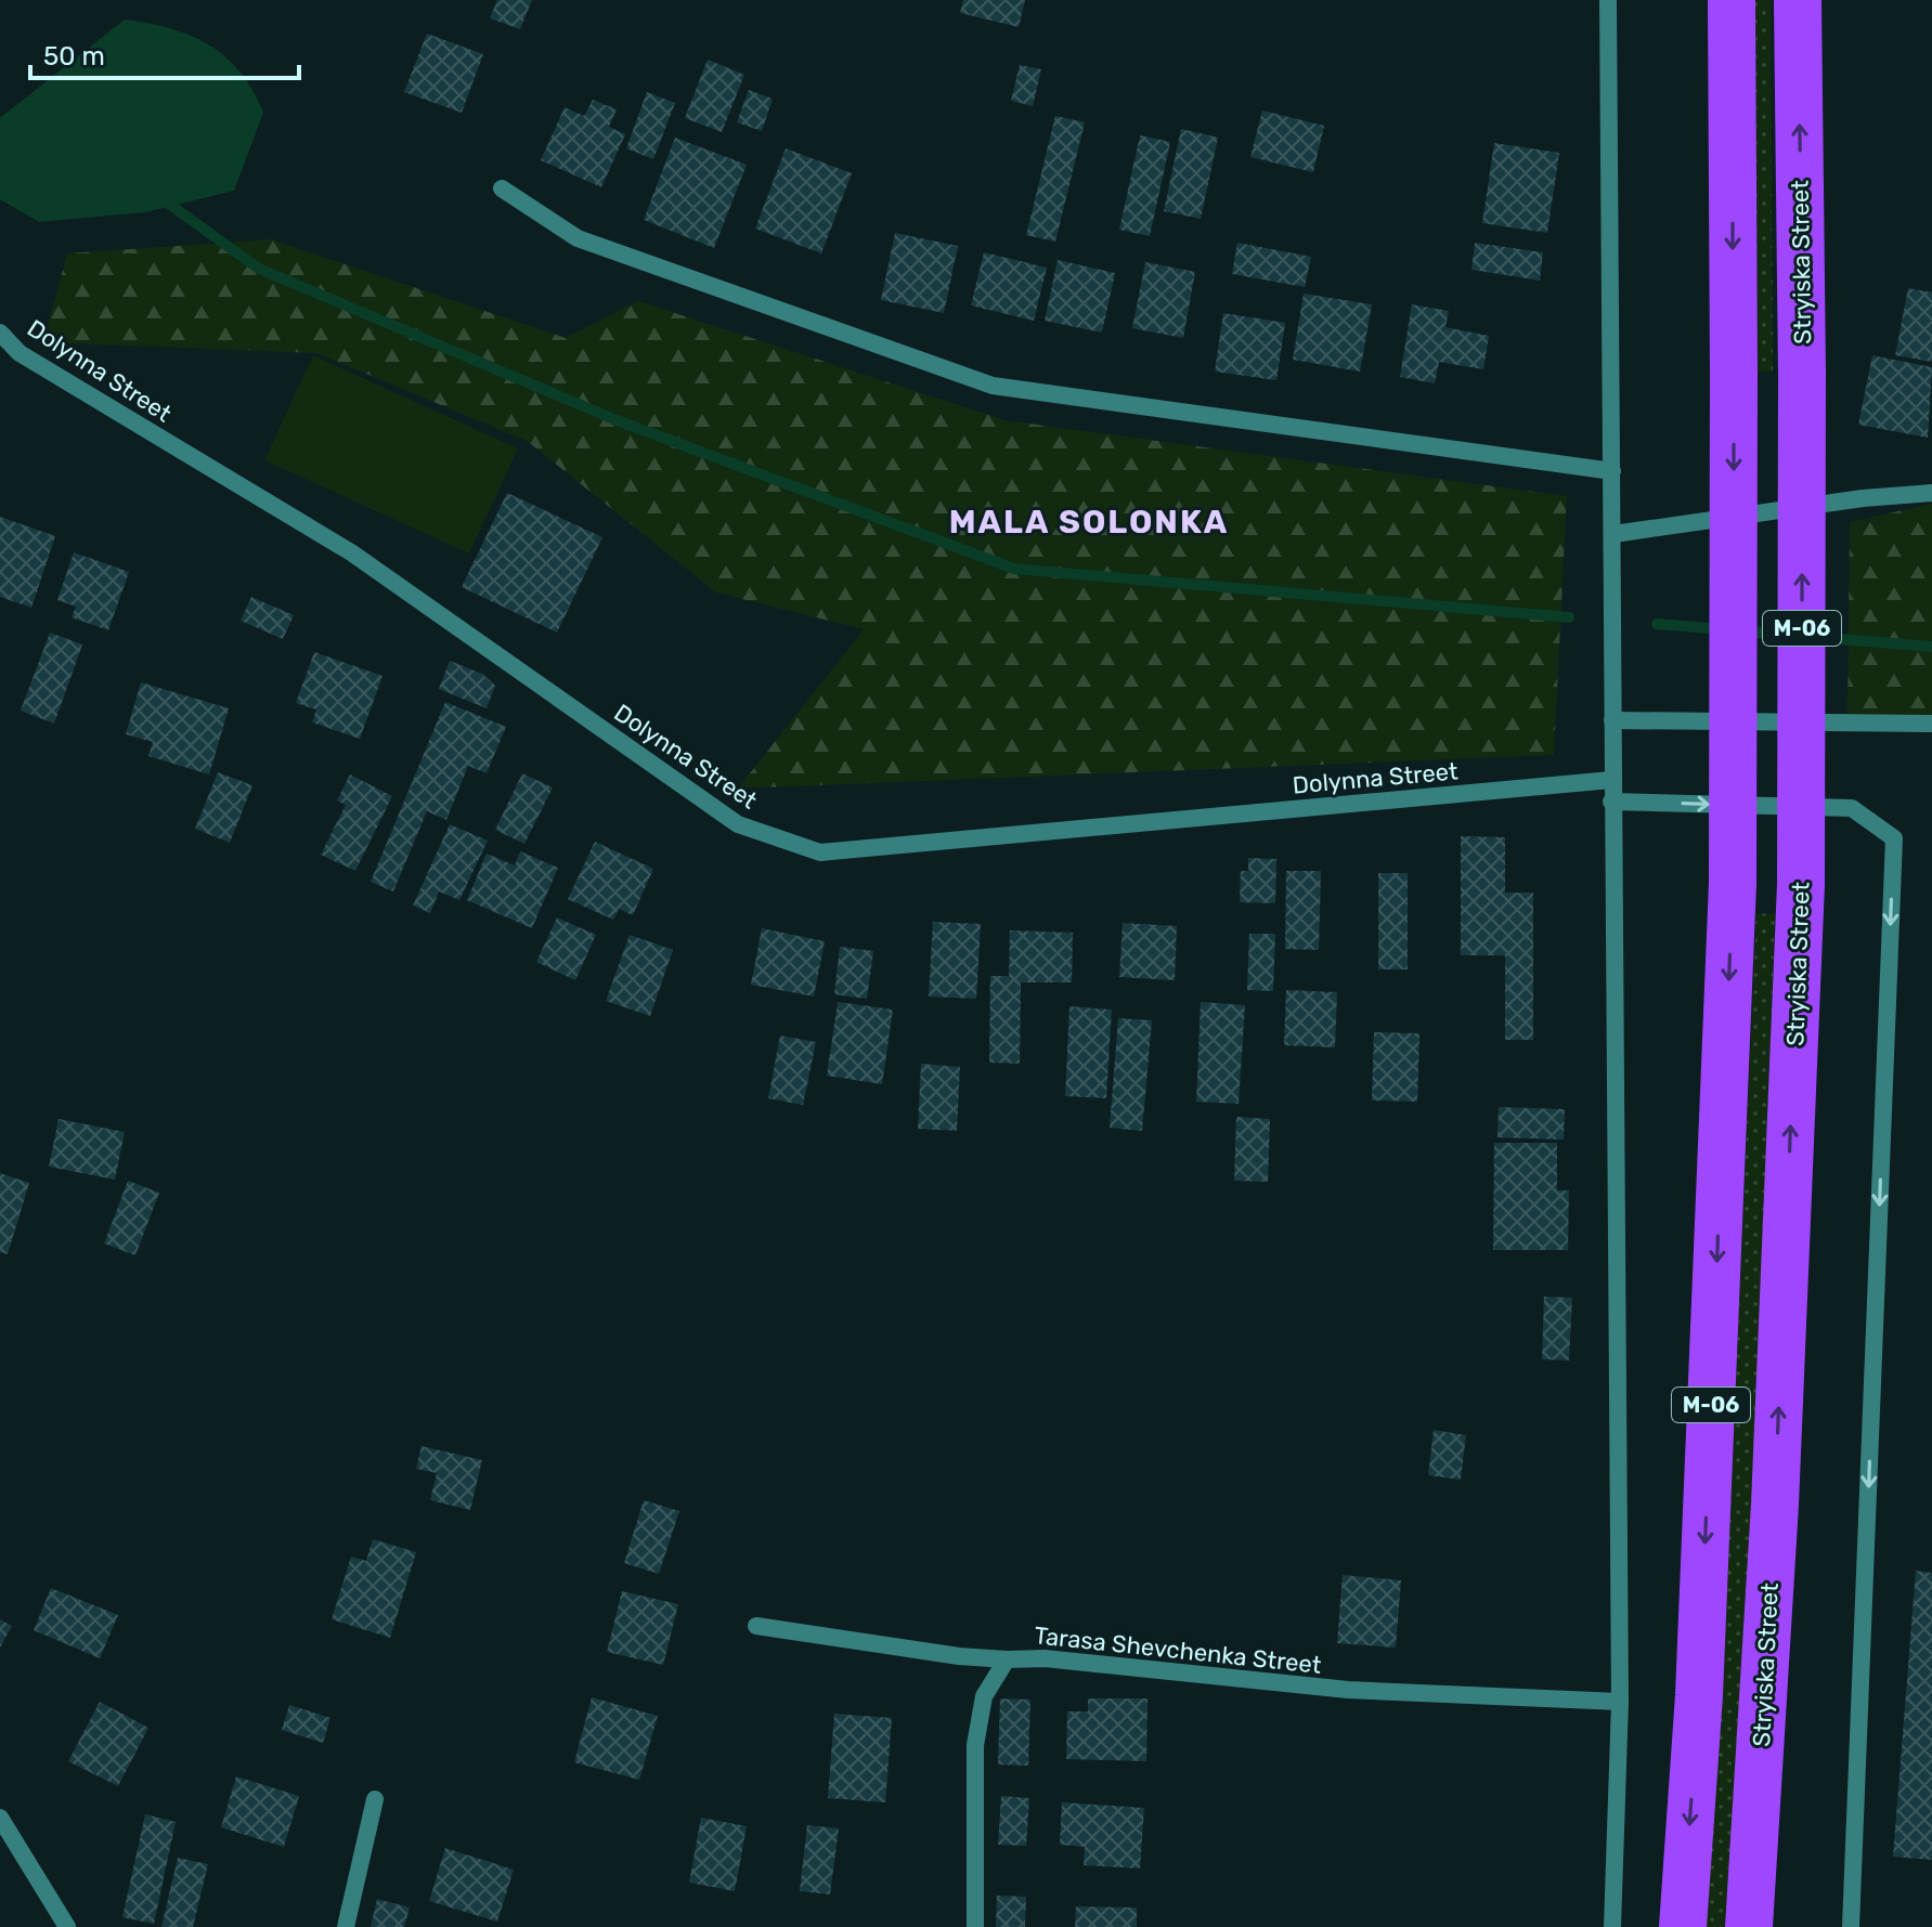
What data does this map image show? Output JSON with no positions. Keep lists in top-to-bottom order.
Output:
{
  "streets": {
    "highway": ["Stryiska Street", "М-06"],
    "street": ["Dolynna Street", "Tarasa Shevchenka Street"]
  },
  "districts": ["MALA SOLONKA"],
  "scale_bar": "50 m"
}
